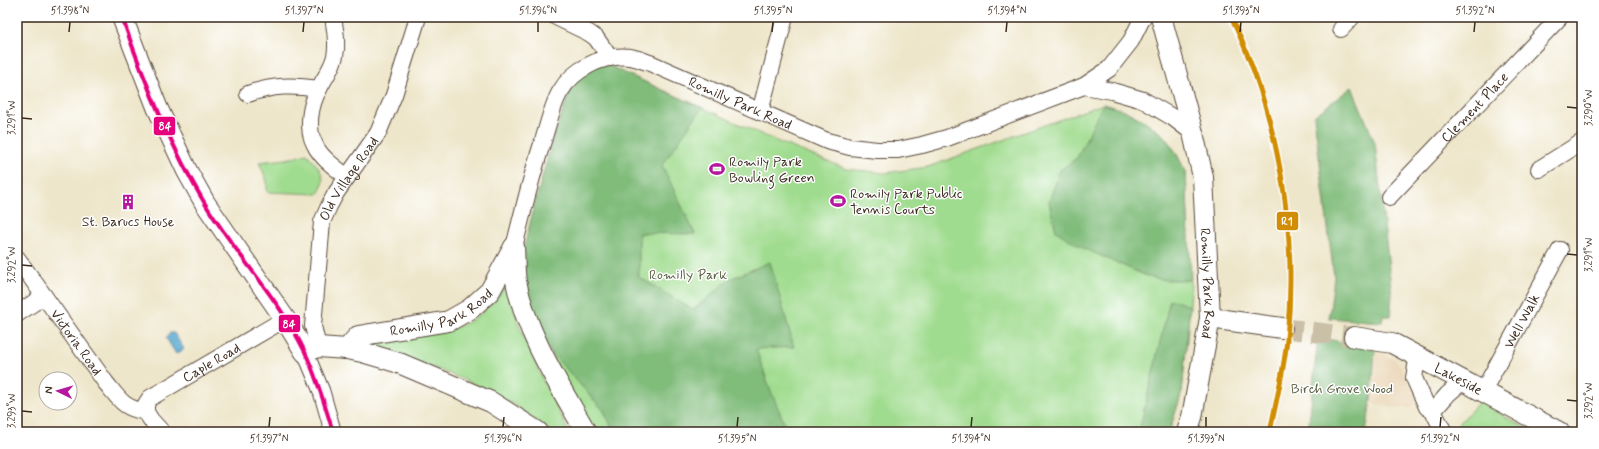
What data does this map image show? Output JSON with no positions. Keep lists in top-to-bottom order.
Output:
{
  "streets": {
    "street": [
      "Romilly Park Road",
      "Clement Place",
      "Old Village Road",
      "Well Walk",
      "Victoria Road",
      "Caple Road",
      "Lakeside"
    ]
  },
  "crossings": [
    ["Well Walk", "Lakeside"],
    ["Victoria Road", "Caple Road"]
  ],
  "parks": ["Romilly Park", "Birch Grove Wood"],
  "places": {
    "sports": ["Romily Park Bowling Green", "Romily Park Public Tennis Courts"],
    "building": ["St. Barucs House"]
  },
  "lines": ["transit line R1", "transit line 84"],
  "north": "left",
  "coordinates": [
    "51.398°N",
    "51.397°N",
    "51.396°N",
    "51.395°N",
    "51.394°N",
    "51.393°N",
    "51.392°N",
    "3.290°W",
    "3.291°W",
    "3.292°W",
    "3.293°W"
  ]
}
